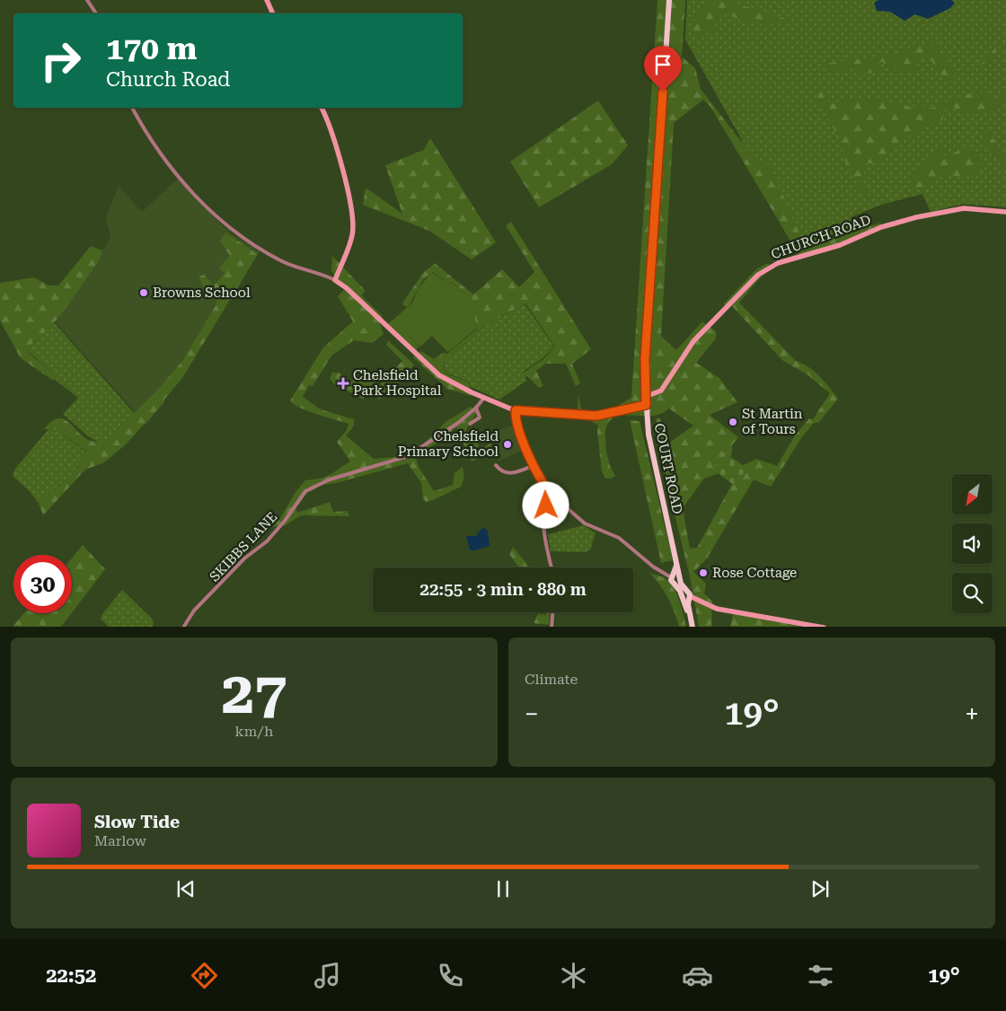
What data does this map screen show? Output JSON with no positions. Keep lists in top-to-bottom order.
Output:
{
  "streets": {
    "main road": ["COURT ROAD"],
    "street": ["CHURCH ROAD", "SKIBBS LANE"]
  },
  "crossings": [
    ["CHURCH ROAD", "COURT ROAD"]
  ],
  "places": {
    "other": [
      "Browns School",
      "St Martin of Tours",
      "Chelsfield Primary School",
      "Rose Cottage"
    ],
    "health": ["Chelsfield Park Hospital"]
  },
  "north": "bottom left",
  "page": {
    "turn": ["170 m", "Church Road"],
    "limit": "30",
    "trip": "22:55 · 3 min · 880 m",
    "tile": [
      ["27", "km/h"],
      "Climate"
    ],
    "heat": ["−", "19°", "+"],
    "song": ["Slow Tide", "Marlow"],
    "tabs": ["22:52", "19°"]
  }
}
